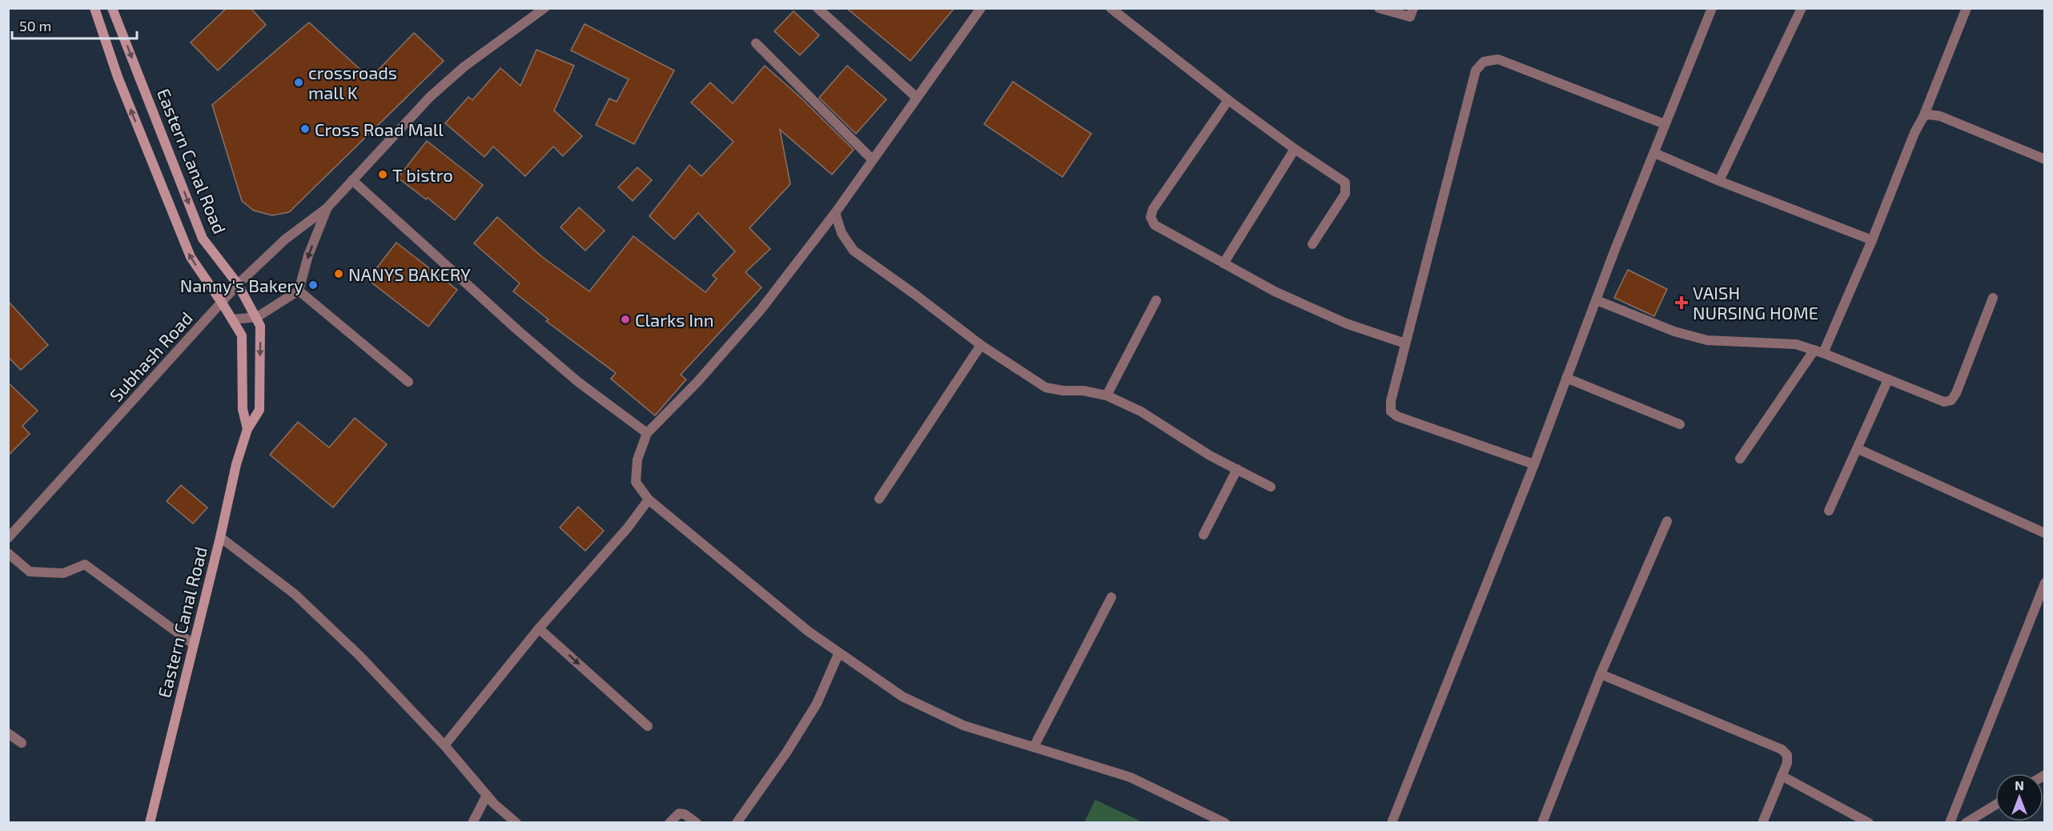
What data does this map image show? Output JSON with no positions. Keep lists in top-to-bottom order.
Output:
{
  "streets": {
    "main road": ["Eastern Canal Road"],
    "street": ["Subhash Road"]
  },
  "crossings": [
    ["Eastern Canal Road", "Subhash Road"]
  ],
  "places": {
    "other": [
      "crossroads mall K",
      "Cross Road Mall",
      "T bistro",
      "NANYS BAKERY",
      "Nanny's Bakery",
      "Clarks Inn"
    ],
    "health": ["VAISH NURSING HOME"]
  },
  "scale_bar": "50 m",
  "north": "top"
}
